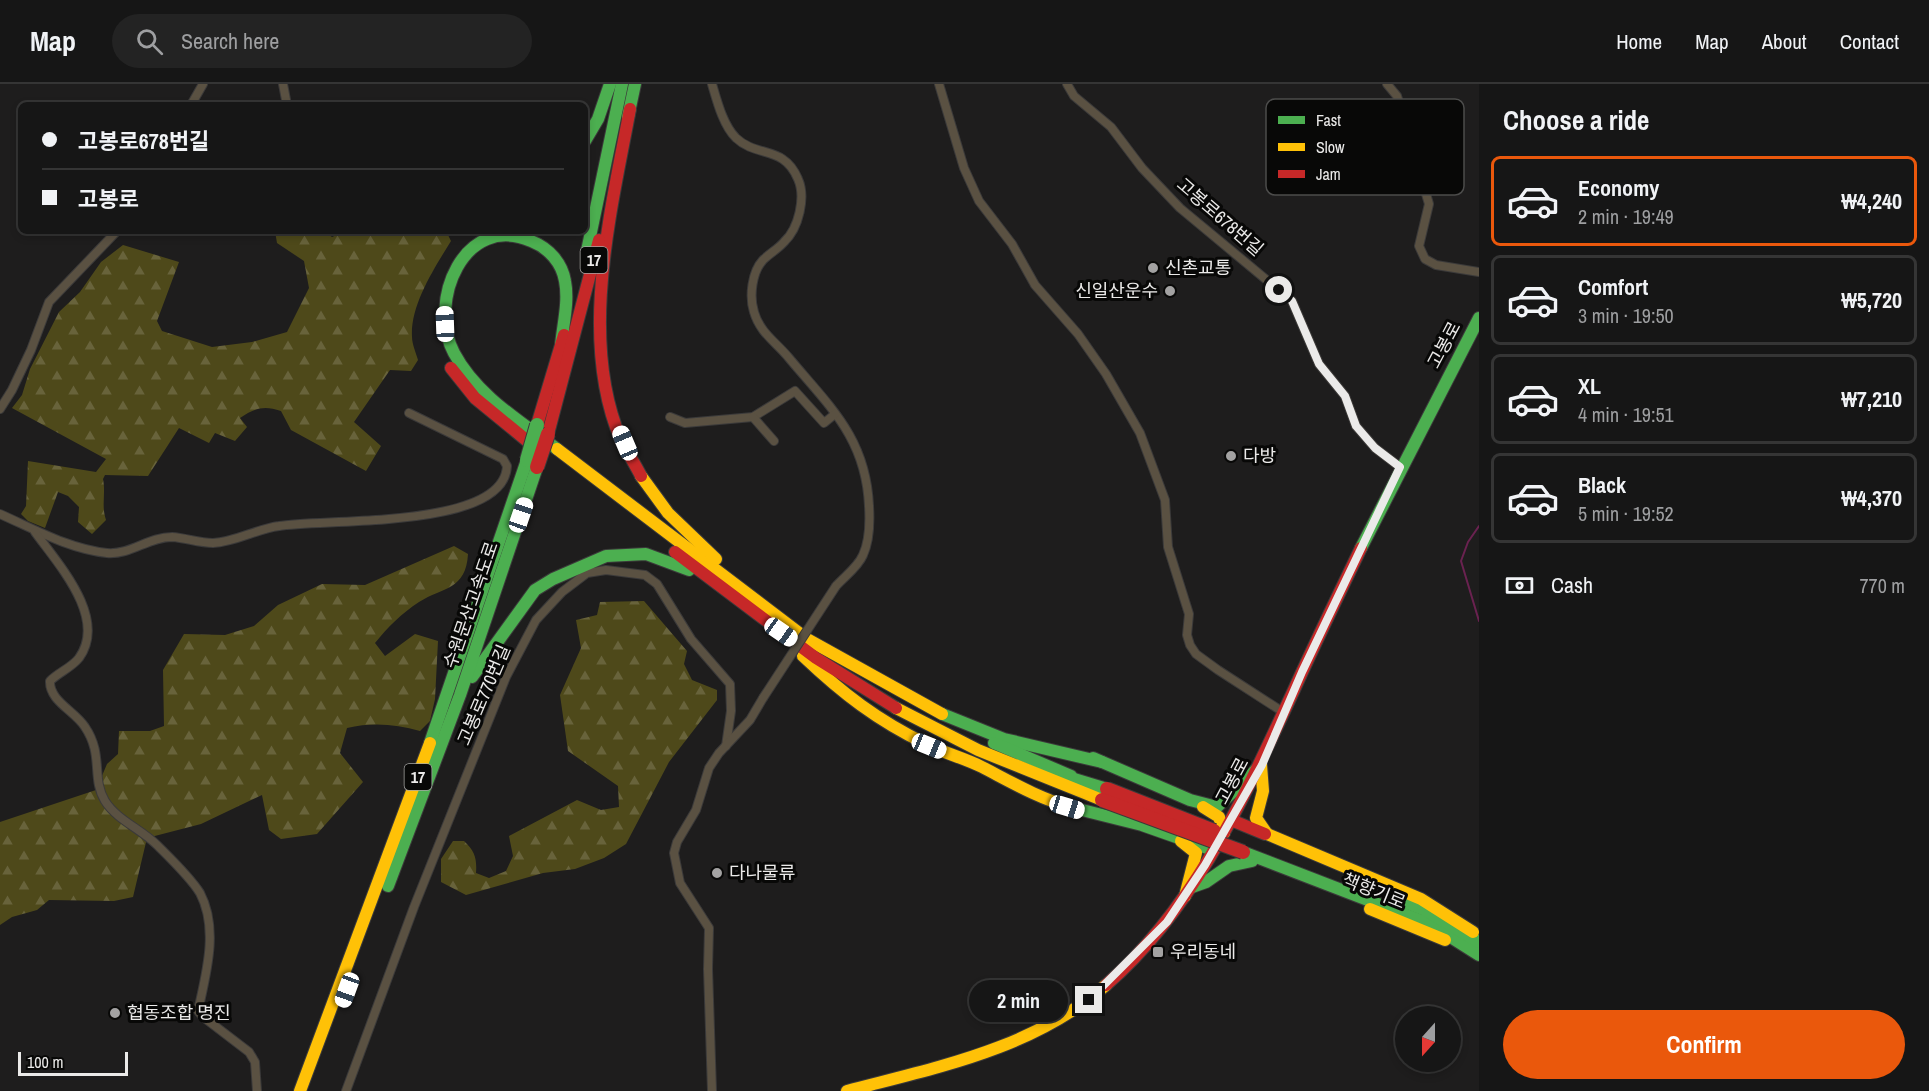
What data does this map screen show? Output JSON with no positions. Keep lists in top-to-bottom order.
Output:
{
  "streets": {
    "main road": [
      "17",
      "고봉로",
      "수원문산고속도로",
      "책향기로"
    ],
    "street": ["고봉로678번길", "고봉로770번길"]
  },
  "crossings": [
    ["고봉로678번길", "고봉로"],
    ["고봉로", "책향기로"]
  ],
  "places": {
    "other": [
      "신촌교통",
      "신일산운수",
      "다방",
      "다나물류",
      "협동조합 명진"
    ],
    "transit": ["우리동네"]
  },
  "legend": ["Fast", "Slow", "Jam"],
  "scale_bar": "100 m",
  "north": "bottom",
  "page": {
    "header": "Map",
    "search": "Search here",
    "nav": [
      "Home",
      "Map",
      "About",
      "Contact"
    ],
    "heading": "Choose a ride",
    "banner": ["고봉로678번길", "고봉로"],
    "list": [
      {
        "name": "Economy",
        "note": "2 min · 19:49",
        "value": "₩4,240"
      },
      {
        "name": "Comfort",
        "note": "3 min · 19:50",
        "value": "₩5,720"
      },
      {
        "name": "XL",
        "note": "4 min · 19:51",
        "value": "₩7,210"
      },
      {
        "name": "Black",
        "note": "5 min · 19:52",
        "value": "₩4,370"
      }
    ],
    "pay": ["Cash", "770 m"],
    "bubble": "2 min",
    "buttons": "Confirm",
    "scale": "100 m"
  }
}
